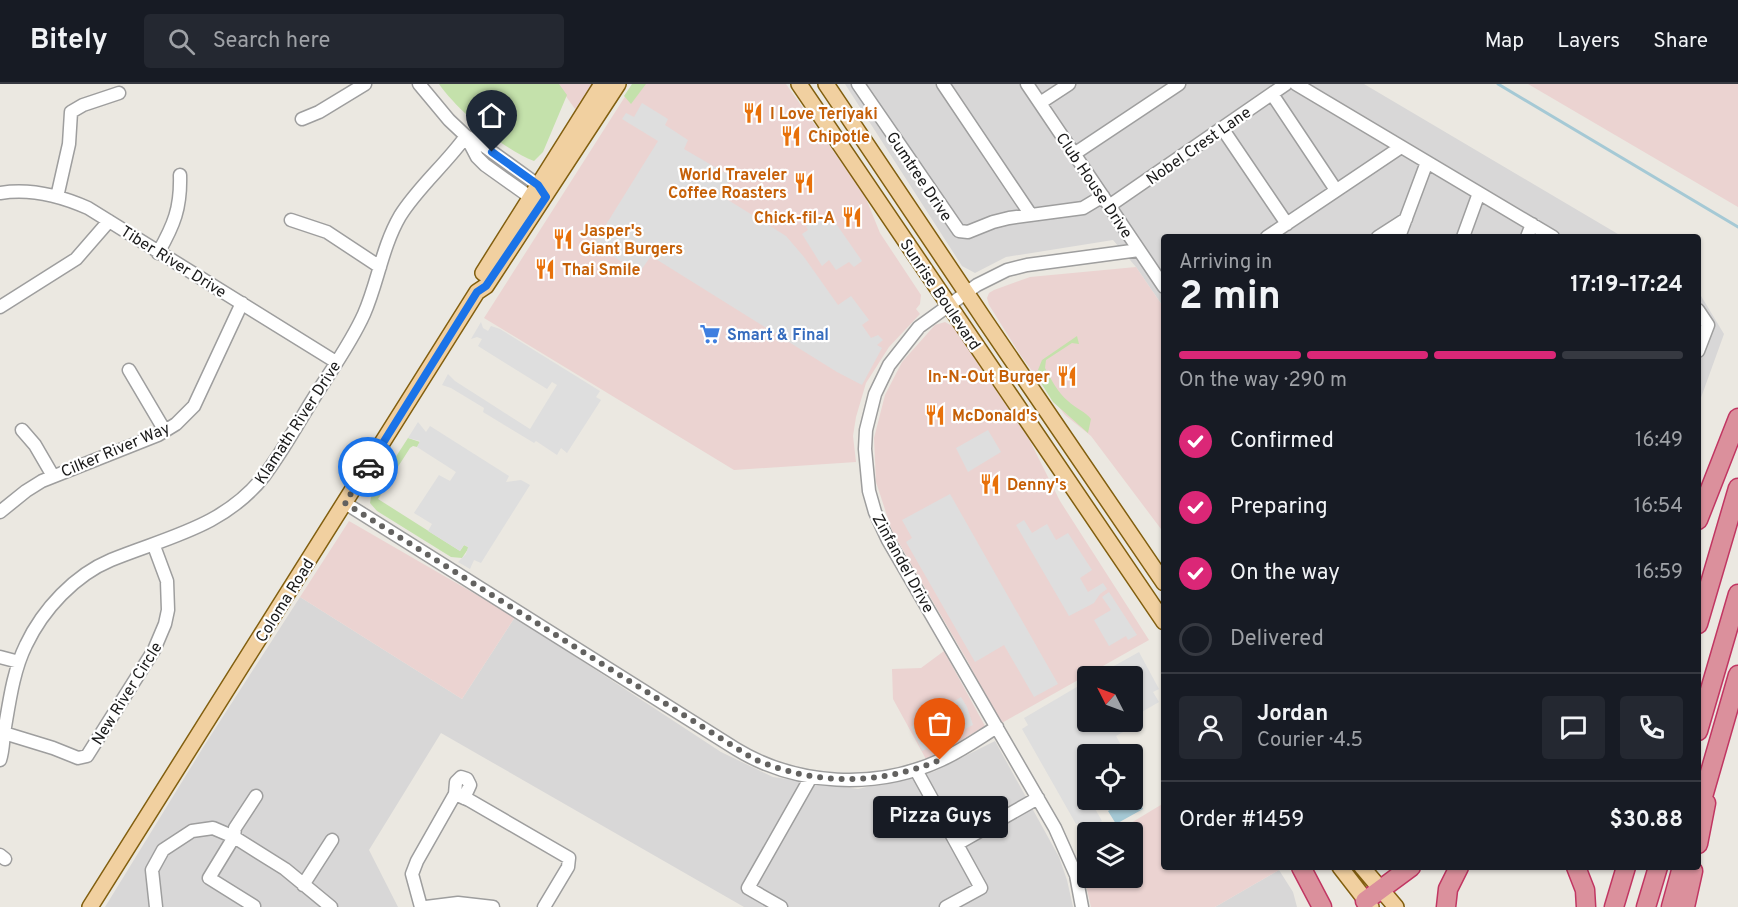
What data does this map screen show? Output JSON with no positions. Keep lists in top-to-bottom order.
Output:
{
  "streets": {
    "main road": ["Sunrise Boulevard", "Coloma Road"],
    "street": [
      "Nobel Crest Lane",
      "Gumtree Drive",
      "Club House Drive",
      "Tiber River Drive",
      "Klamath River Drive",
      "Cilker River Way",
      "Zinfandel Drive",
      "New River Circle"
    ]
  },
  "crossings": [
    ["Nobel Crest Lane", "Gumtree Drive"],
    ["Nobel Crest Lane", "Club House Drive"],
    ["Gumtree Drive", "Club House Drive"],
    ["Club House Drive", "Zinfandel Drive"],
    ["Tiber River Drive", "Klamath River Drive"],
    ["Tiber River Drive", "Cilker River Way"],
    ["Sunrise Boulevard", "Zinfandel Drive"],
    ["Klamath River Drive", "New River Circle"]
  ],
  "places": {
    "restaurant": [
      "I Love Teriyaki",
      "Chipotle",
      "World Traveler Coffee Roasters",
      "Chick-fil-A",
      "Jasper's Giant Burgers",
      "Thai Smile",
      "In-N-Out Burger",
      "McDonald's",
      "Denny's"
    ],
    "supermarket": ["Smart & Final"],
    "other": ["Pizza Guys"]
  },
  "north": "top left",
  "page": {
    "header": "Bitely",
    "search": "Search here",
    "nav": ["Map", "Layers", "Share"],
    "heading": ["2 min", "Arriving in", "17:19–17:24"],
    "panel": [
      "Jordan",
      "Courier · 4.5",
      "Order #1459",
      "$30.88"
    ],
    "bar": "On the way · 290 m",
    "list": [
      ["Confirmed", "16:49"],
      ["Preparing", "16:54"],
      ["On the way", "16:59"],
      "Delivered"
    ],
    "bubble": "Pizza Guys"
  }
}
